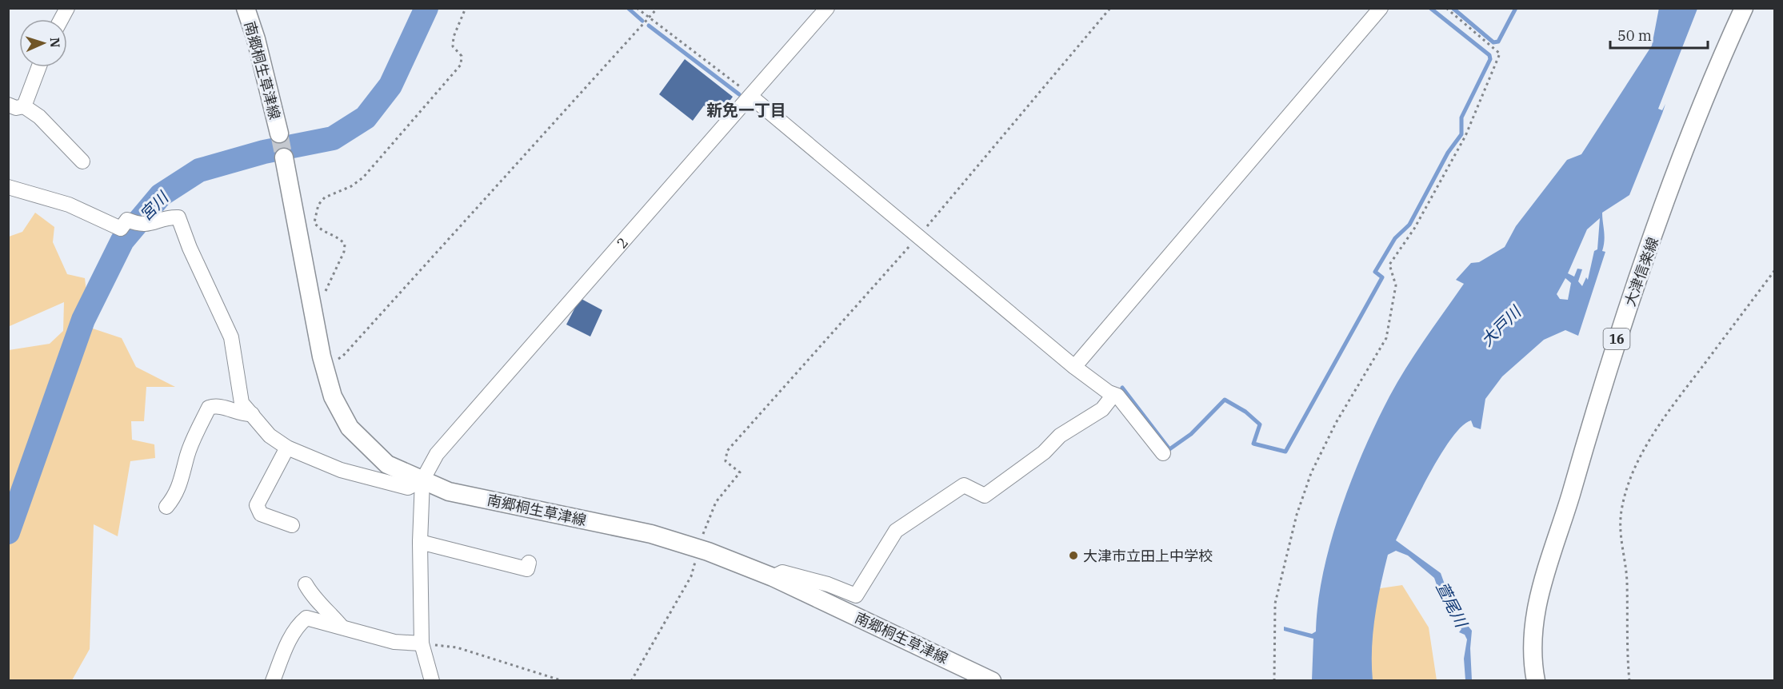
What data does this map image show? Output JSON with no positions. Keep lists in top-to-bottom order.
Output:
{
  "streets": {
    "main road": ["南郷桐生草津線", "大津信楽線", "16"],
    "street": ["2"]
  },
  "crossings": [
    ["南郷桐生草津線", "2"]
  ],
  "districts": ["新免一丁目"],
  "water": ["宮川", "大戸川", "萱尾川"],
  "places": ["大津市立田上中学校"],
  "scale_bar": "50 m",
  "north": "right"
}
